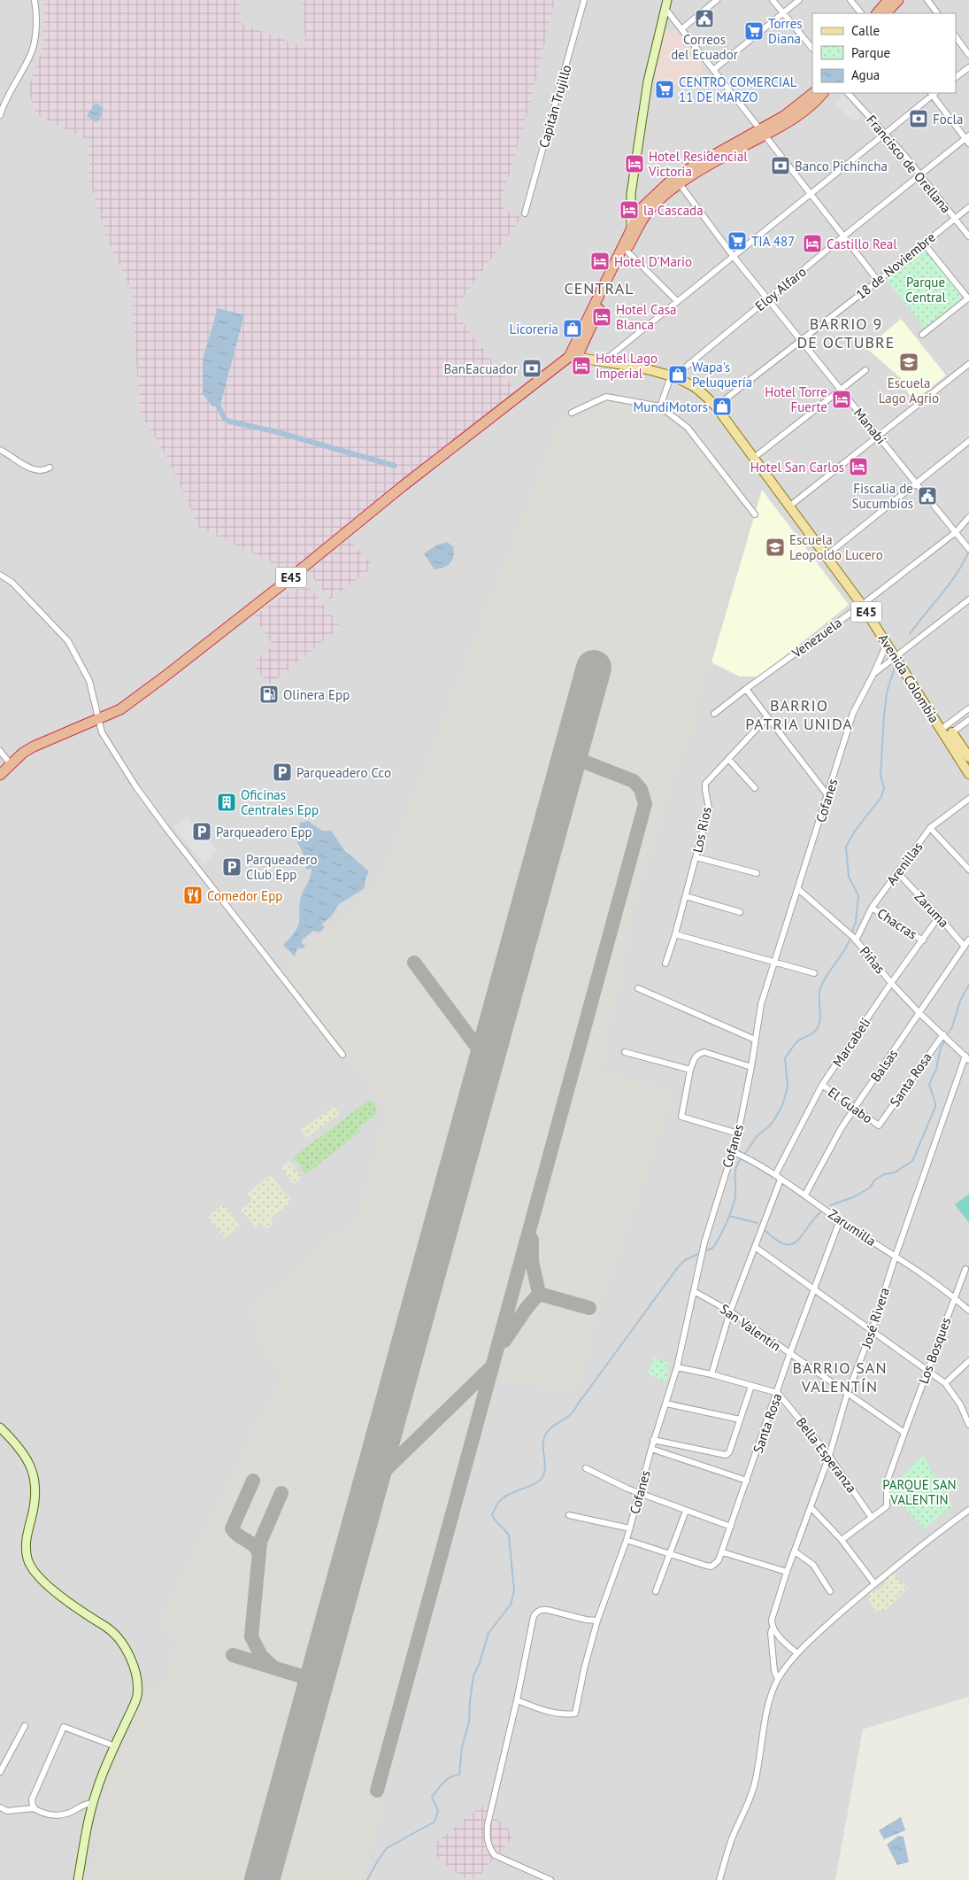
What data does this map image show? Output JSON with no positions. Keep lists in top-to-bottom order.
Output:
{
  "streets": {
    "highway": ["E45"],
    "main road": ["Avenida Colombia"],
    "street": [
      "Capitán Trujillo",
      "Francisco de Orellana",
      "18 de Noviembre",
      "Eloy Alfaro",
      "Manabí",
      "Venezuela",
      "Cofanes",
      "Los Rios",
      "Arenillas",
      "Zaruma",
      "Chacras",
      "Piñas",
      "Marcabeli",
      "Balsas",
      "Santa Rosa",
      "El Guabo",
      "Zarumilla",
      "José Rivera",
      "San Valentín",
      "Los Bosques",
      "Bella Esperanza"
    ]
  },
  "crossings": [
    ["Francisco de Orellana", "18 de Noviembre"],
    ["Francisco de Orellana", "Eloy Alfaro"],
    ["18 de Noviembre", "Manabí"],
    ["18 de Noviembre", "Avenida Colombia"],
    ["Eloy Alfaro", "Manabí"],
    ["Eloy Alfaro", "Avenida Colombia"],
    ["Manabí", "E45"],
    ["Manabí", "Venezuela"],
    ["E45", "Avenida Colombia"],
    ["Venezuela", "Avenida Colombia"],
    ["Avenida Colombia", "Cofanes"],
    ["Cofanes", "Piñas"],
    ["Cofanes", "Zarumilla"],
    ["Cofanes", "San Valentín"],
    ["Arenillas", "Zaruma"],
    ["Arenillas", "Chacras"],
    ["Arenillas", "Piñas"],
    ["Zaruma", "Marcabeli"],
    ["Zaruma", "Balsas"],
    ["Chacras", "Marcabeli"],
    ["Piñas", "Marcabeli"],
    ["Piñas", "Balsas"],
    ["Piñas", "Santa Rosa"],
    ["Piñas", "José Rivera"],
    ["Marcabeli", "El Guabo"],
    ["Marcabeli", "Zarumilla"],
    ["Balsas", "El Guabo"],
    ["Balsas", "Zarumilla"],
    ["Santa Rosa", "El Guabo"],
    ["Santa Rosa", "Zarumilla"],
    ["Santa Rosa", "San Valentín"],
    ["Santa Rosa", "Bella Esperanza"],
    ["Zarumilla", "José Rivera"],
    ["Zarumilla", "Los Bosques"],
    ["José Rivera", "San Valentín"],
    ["José Rivera", "Bella Esperanza"],
    ["San Valentín", "Los Bosques"]
  ],
  "districts": [
    "CENTRAL",
    "BARRIO 9 DE OCTUBRE",
    "BARRIO PATRIA UNIDA",
    "BARRIO SAN VALENTÍN"
  ],
  "parks": ["Parque Central", "PARQUE SAN VALENTIN"],
  "places": {
    "public building": ["Correos del Ecuador", "Fiscalia de Sucumbíos"],
    "supermarket": ["Torres Diana", "CENTRO COMERCIAL 11 DE MARZO", "TIA 487"],
    "bank": ["Focla", "Banco Pichincha", "BanEacuador"],
    "hotel": [
      "Hotel Residencial Victoria",
      "la Cascada",
      "Castillo Real",
      "Hotel D'Mario",
      "Hotel Casa Blanca",
      "Hotel Lago Imperial",
      "Hotel Torre Fuerte",
      "Hotel San Carlos"
    ],
    "shop": ["Licoreria", "Wapa's Peluquería", "MundiMotors"],
    "school or university": ["Escuela Lago Agrio", "Escuela Leopoldo Lucero"],
    "fuel station": ["Olinera Epp"],
    "parking": ["Parqueadero Cco", "Parqueadero Epp", "Parqueadero Club Epp"],
    "building": ["Oficinas Centrales Epp"],
    "restaurant": ["Comedor Epp"]
  },
  "legend": ["Calle", "Parque", "Agua"]
}
